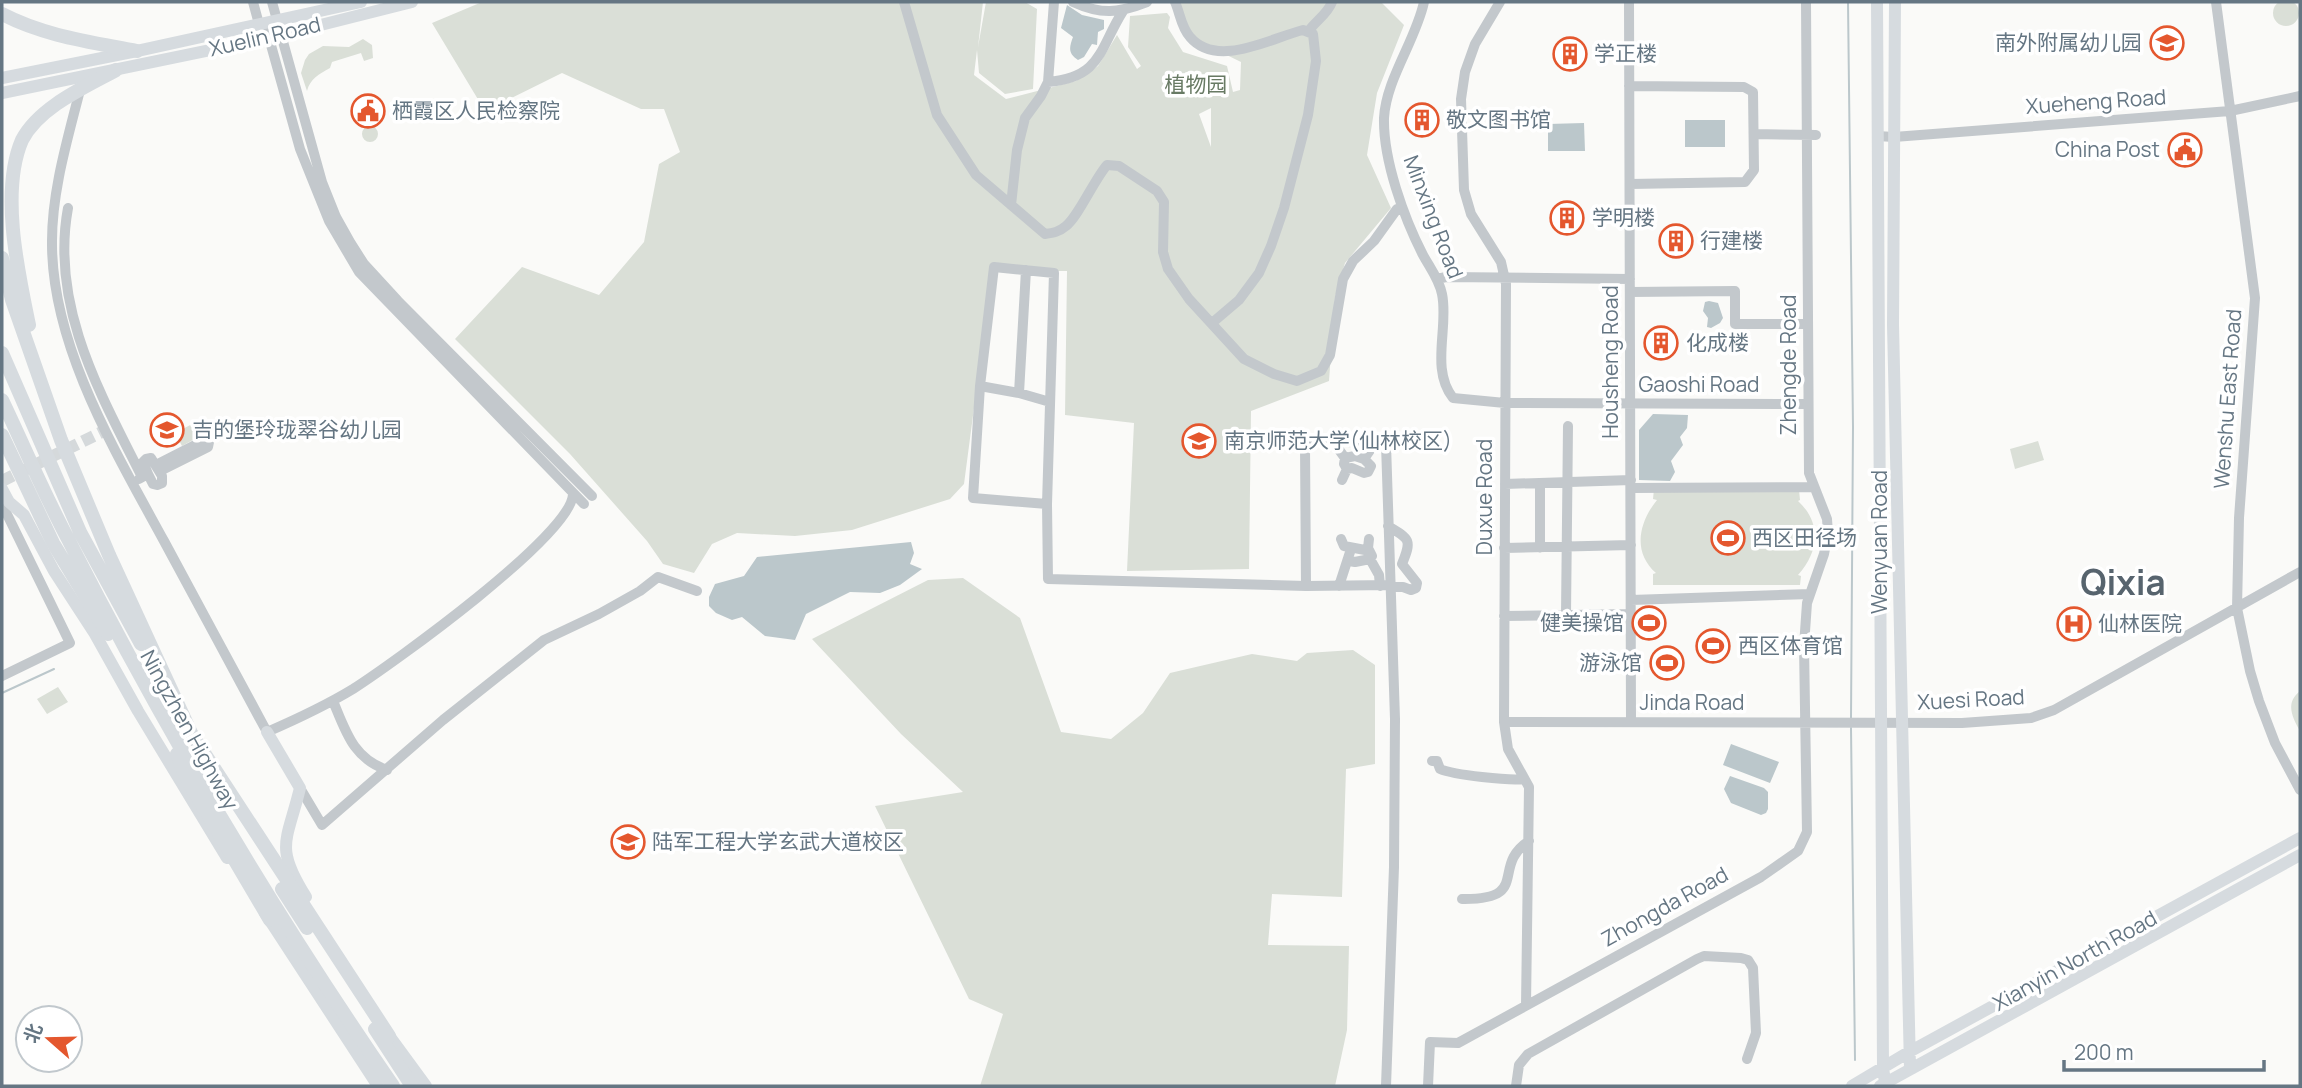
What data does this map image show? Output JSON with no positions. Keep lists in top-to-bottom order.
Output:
{
  "streets": {
    "highway": ["Ningzhen Highway"],
    "main road": ["Xuelin Road", "Wenyuan Road", "Xianyin North Road"],
    "street": [
      "Xueheng Road",
      "Minxing Road",
      "Housheng Road",
      "Zhengde Road",
      "Gaoshi Road",
      "Wenshu East Road",
      "Duxue Road",
      "Xuesi Road",
      "Jinda Road",
      "Zhongda Road"
    ]
  },
  "crossings": [
    ["Xueheng Road", "Wenshu East Road"],
    ["Xueheng Road", "Wenyuan Road"],
    ["Minxing Road", "Gaoshi Road"],
    ["Minxing Road", "Duxue Road"],
    ["Housheng Road", "Gaoshi Road"],
    ["Housheng Road", "Jinda Road"],
    ["Zhengde Road", "Gaoshi Road"],
    ["Zhengde Road", "Jinda Road"],
    ["Zhengde Road", "Zhongda Road"],
    ["Gaoshi Road", "Duxue Road"],
    ["Wenshu East Road", "Xuesi Road"],
    ["Duxue Road", "Jinda Road"],
    ["Duxue Road", "Zhongda Road"],
    ["Wenyuan Road", "Xuesi Road"],
    ["Wenyuan Road", "Jinda Road"],
    ["Wenyuan Road", "Xianyin North Road"],
    ["Xuesi Road", "Jinda Road"],
    ["Jinda Road", "Zhongda Road"]
  ],
  "districts": ["Qixia"],
  "parks": ["植物园"],
  "places": {
    "school or university": [
      "南外附属幼儿园",
      "吉的堡玲珑翠谷幼儿园",
      "南京师范大学(仙林校区)",
      "陆军工程大学玄武大道校区"
    ],
    "building": [
      "学正楼",
      "敬文图书馆",
      "学明楼",
      "行建楼",
      "化成楼"
    ],
    "public building": ["栖霞区人民检察院", "China Post"],
    "sports": [
      "西区田径场",
      "健美操馆",
      "西区体育馆",
      "游泳馆"
    ],
    "hospital": ["仙林医院"]
  },
  "scale_bar": "200 m",
  "north": "left"
}
